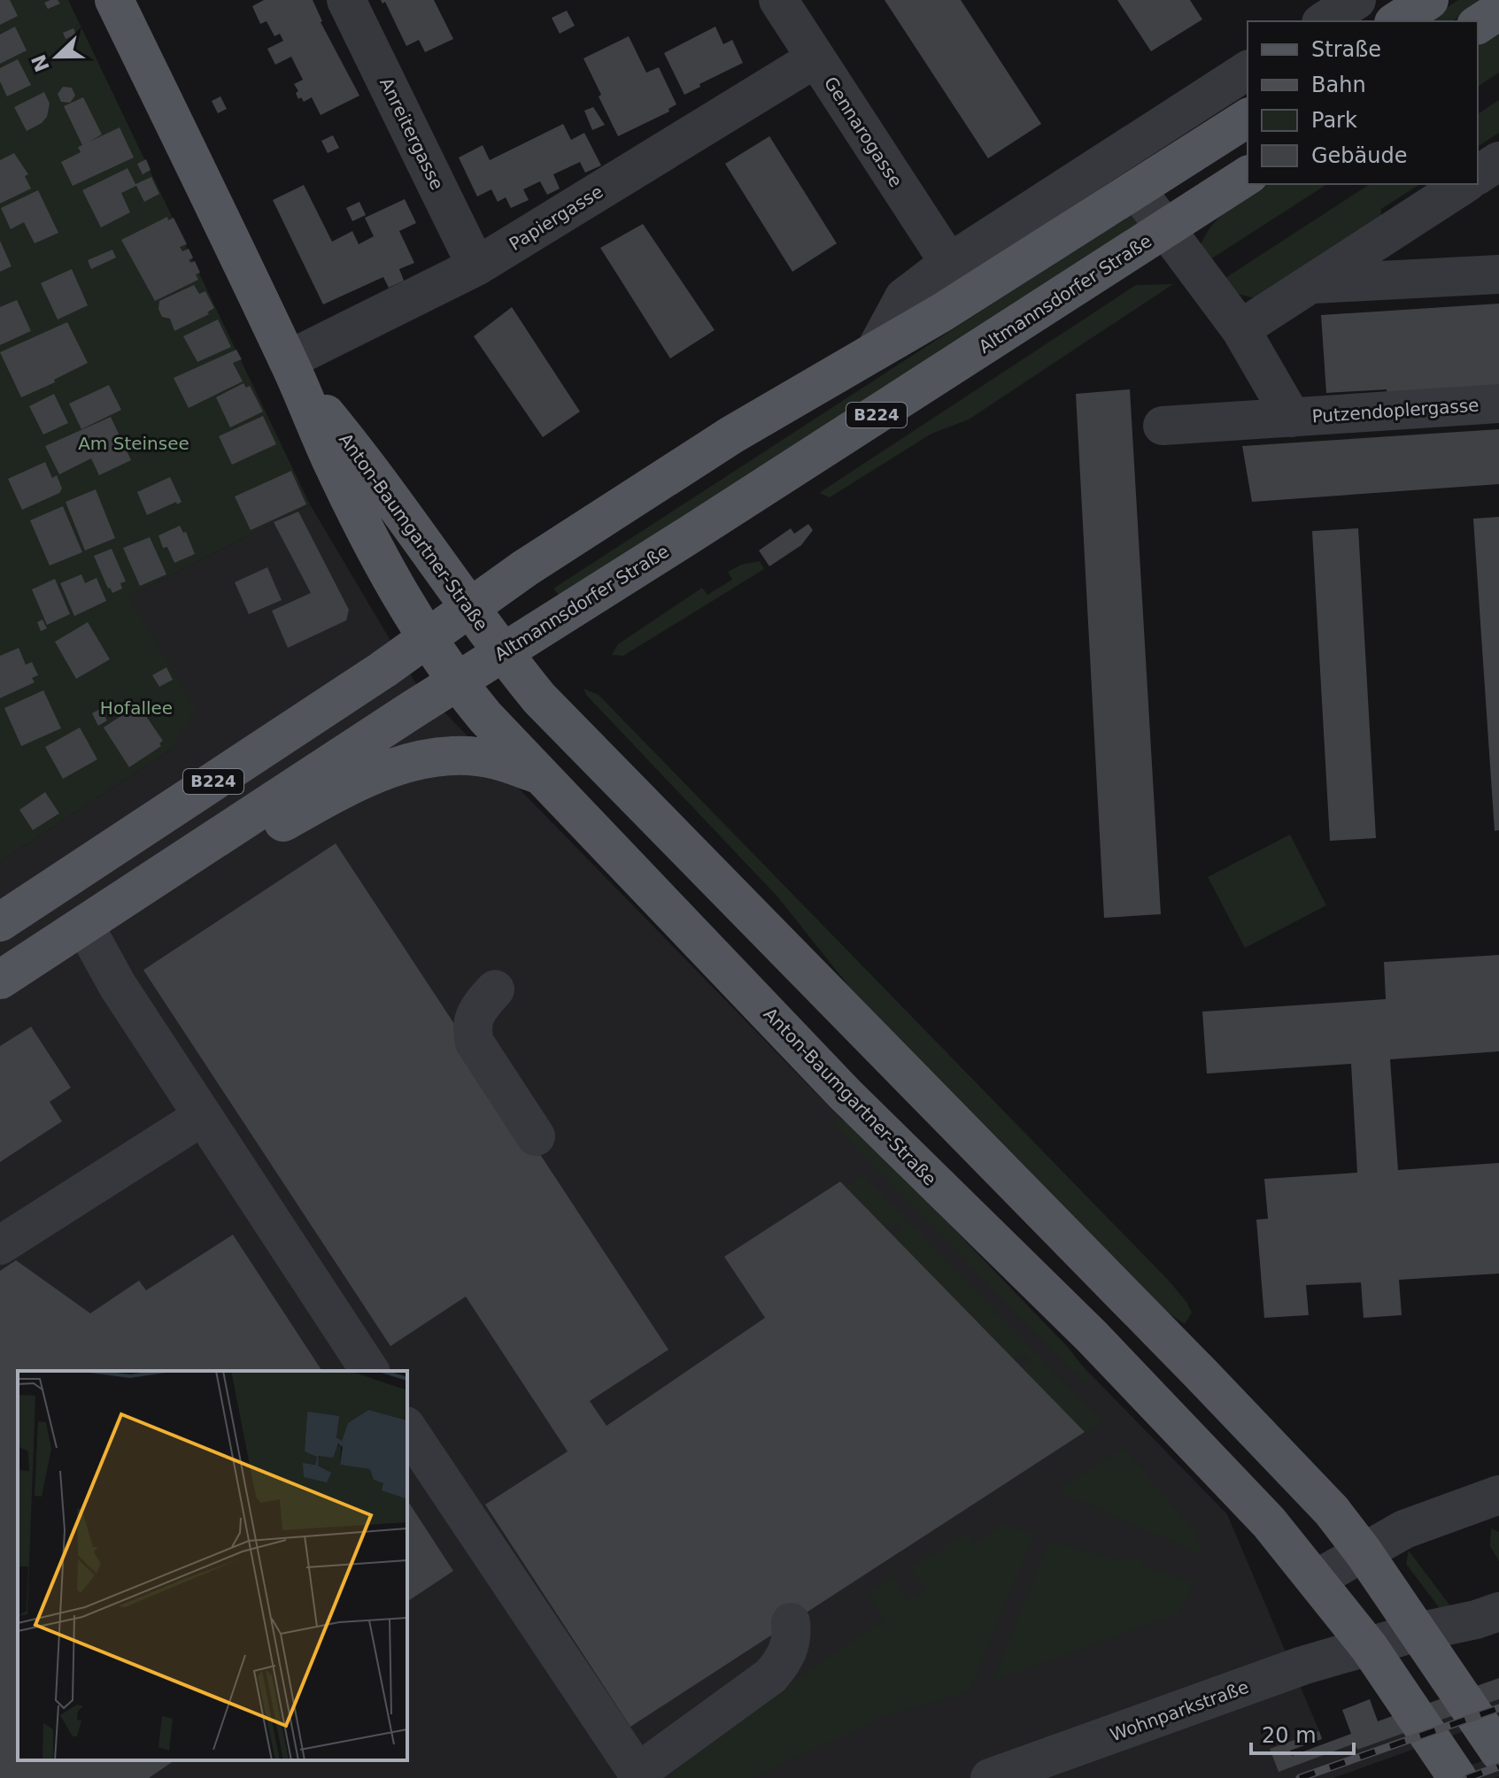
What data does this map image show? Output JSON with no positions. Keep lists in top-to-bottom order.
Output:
{
  "streets": {
    "main road": ["Altmannsdorfer Straße", "B224", "Anton-Baumgartner-Straße"],
    "street": [
      "Gennarogasse",
      "Anreitergasse",
      "Papiergasse",
      "Putzendoplergasse",
      "Wohnparkstraße"
    ]
  },
  "crossings": [
    ["Gennarogasse", "Papiergasse"],
    ["Anreitergasse", "Papiergasse"],
    ["Papiergasse", "Anton-Baumgartner-Straße"],
    ["Altmannsdorfer Straße", "Putzendoplergasse"],
    ["Altmannsdorfer Straße", "B224"],
    ["Altmannsdorfer Straße", "Anton-Baumgartner-Straße"],
    ["B224", "Anton-Baumgartner-Straße"],
    ["Anton-Baumgartner-Straße", "Wohnparkstraße"]
  ],
  "parks": ["Am Steinsee", "Hofallee"],
  "legend": [
    "Straße",
    "Bahn",
    "Park",
    "Gebäude"
  ],
  "scale_bar": "20 m",
  "north": "left"
}
